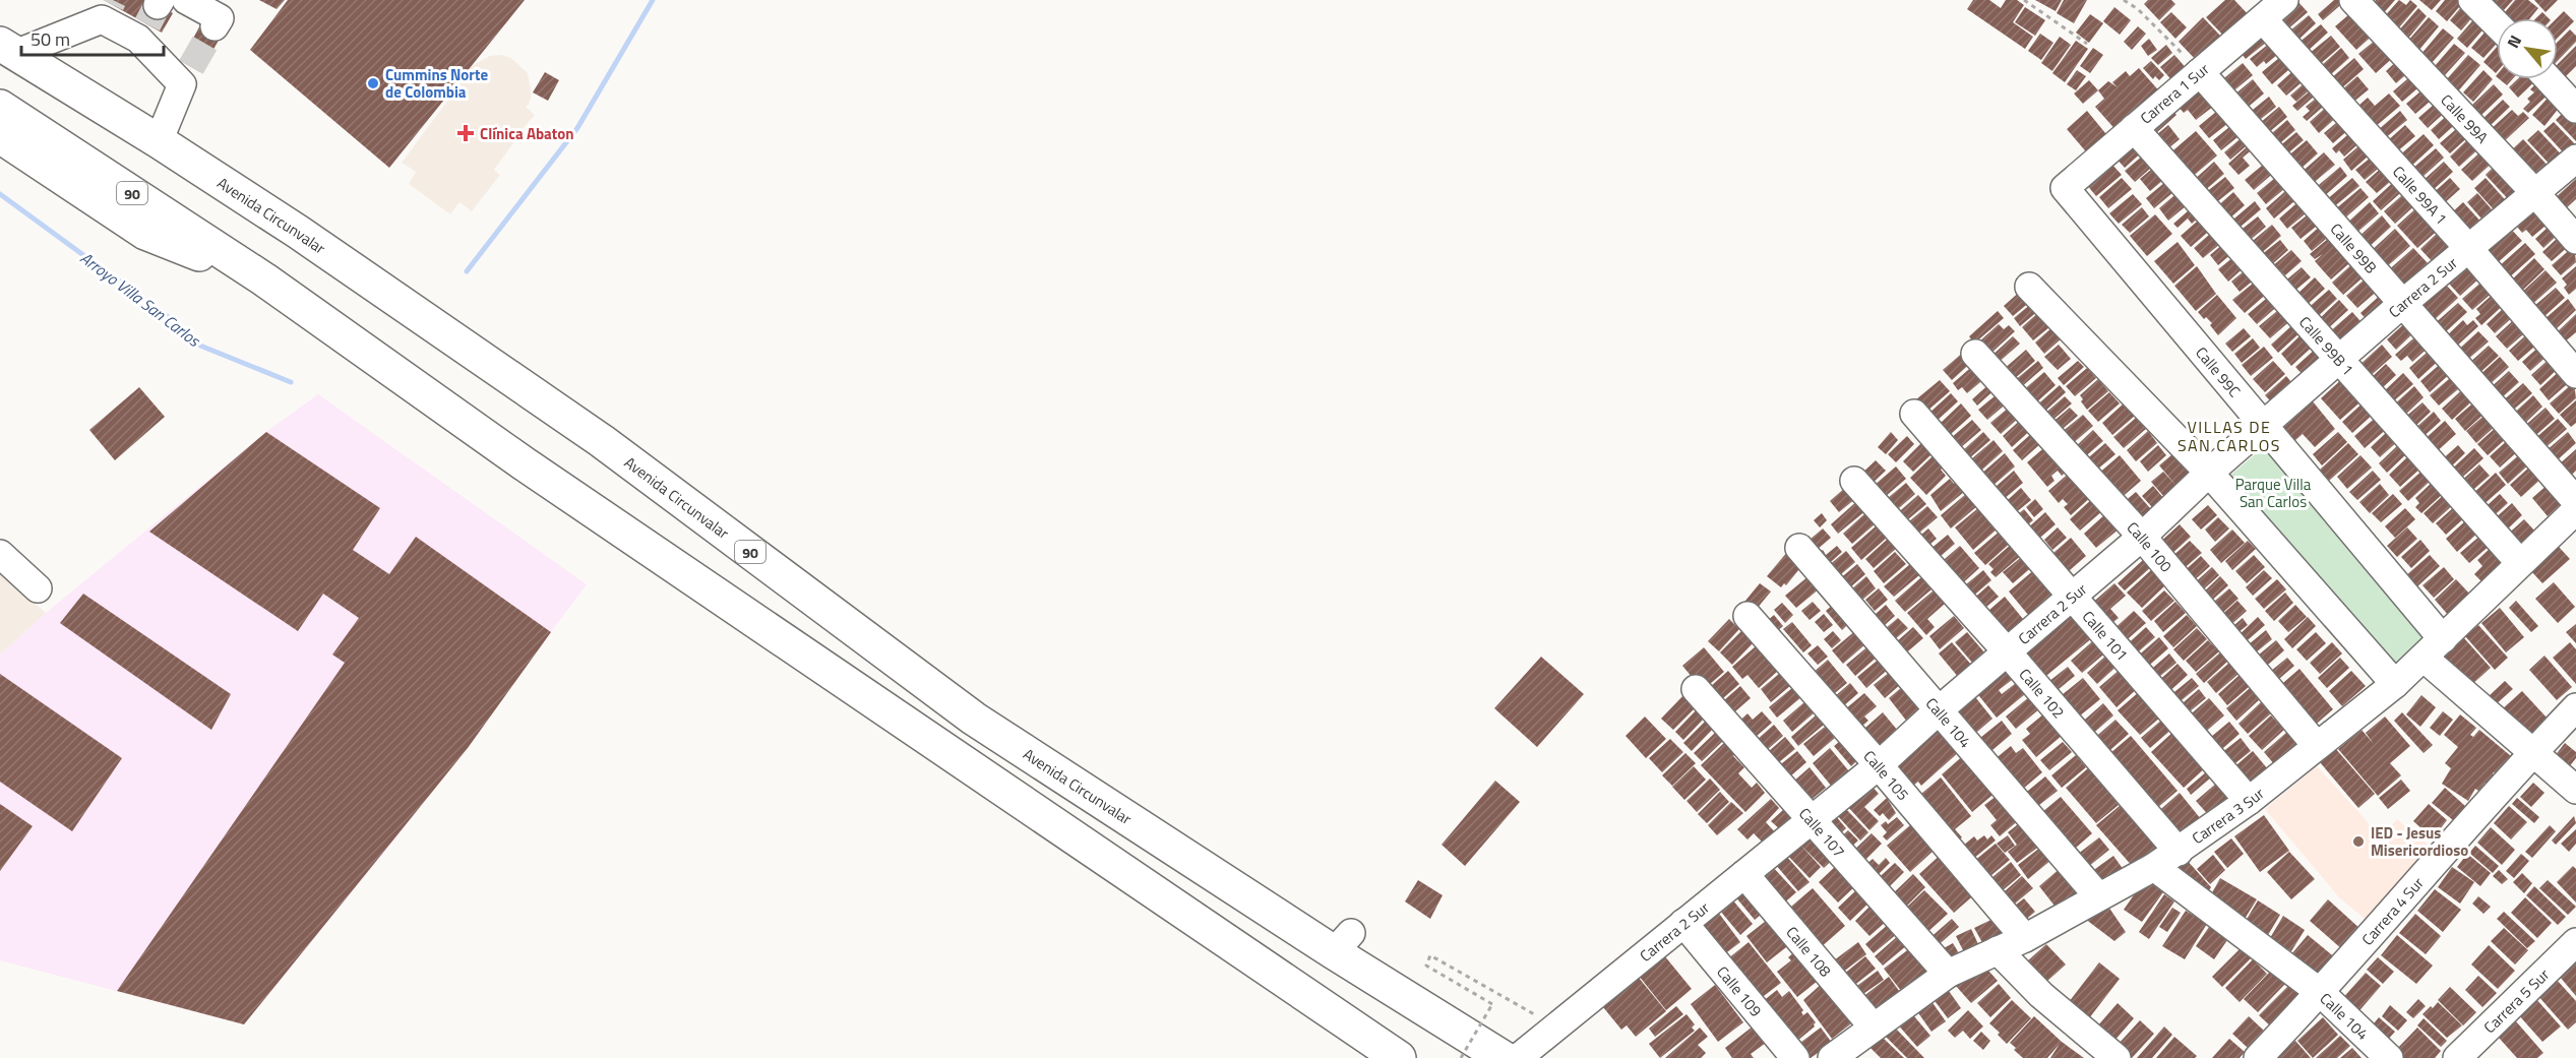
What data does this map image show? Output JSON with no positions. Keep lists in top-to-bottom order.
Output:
{
  "streets": {
    "highway": ["90", "Avenida Circunvalar"],
    "street": [
      "Carrera 1 Sur",
      "Calle 99A",
      "Calle 99A 1",
      "Calle 99B",
      "Carrera 2 Sur",
      "Calle 99B 1",
      "Calle 99C",
      "Calle 100",
      "Calle 101",
      "Calle 102",
      "Calle 104",
      "Calle 105",
      "Carrera 3 Sur",
      "Calle 107",
      "Carrera 4 Sur",
      "Calle 108",
      "Calle 109",
      "Carrera 5 Sur"
    ]
  },
  "crossings": [
    ["Carrera 1 Sur", "Calle 99A 1"],
    ["Carrera 1 Sur", "Calle 99B"],
    ["Carrera 1 Sur", "Calle 99B 1"],
    ["Carrera 1 Sur", "Calle 99C"],
    ["Calle 99A", "Carrera 2 Sur"],
    ["Calle 99A 1", "Carrera 2 Sur"],
    ["Calle 99B", "Carrera 2 Sur"],
    ["Carrera 2 Sur", "Calle 99B 1"],
    ["Carrera 2 Sur", "Calle 99C"],
    ["Carrera 2 Sur", "Calle 100"],
    ["Carrera 2 Sur", "Calle 101"],
    ["Carrera 2 Sur", "Calle 102"],
    ["Carrera 2 Sur", "Calle 104"],
    ["Carrera 2 Sur", "Calle 105"],
    ["Carrera 2 Sur", "Calle 107"],
    ["Carrera 2 Sur", "Calle 108"],
    ["Carrera 2 Sur", "Calle 109"],
    ["Calle 99B 1", "Carrera 3 Sur"],
    ["Calle 99C", "Carrera 3 Sur"],
    ["Calle 100", "Carrera 3 Sur"],
    ["Calle 101", "Carrera 3 Sur"],
    ["Calle 102", "Carrera 3 Sur"],
    ["Calle 104", "Carrera 3 Sur"],
    ["Calle 104", "Carrera 4 Sur"],
    ["Calle 105", "Carrera 3 Sur"],
    ["Carrera 3 Sur", "Calle 107"],
    ["Carrera 3 Sur", "Calle 108"]
  ],
  "districts": ["VILLAS DE SAN CARLOS"],
  "water": ["Arroyo Villa San Carlos"],
  "parks": ["Parque Villa San Carlos"],
  "places": {
    "other": ["Cummins Norte de Colombia", "IED - Jesus Misericordioso"],
    "health": ["Clínica Abaton"]
  },
  "scale_bar": "50 m",
  "north": "top left"
}
